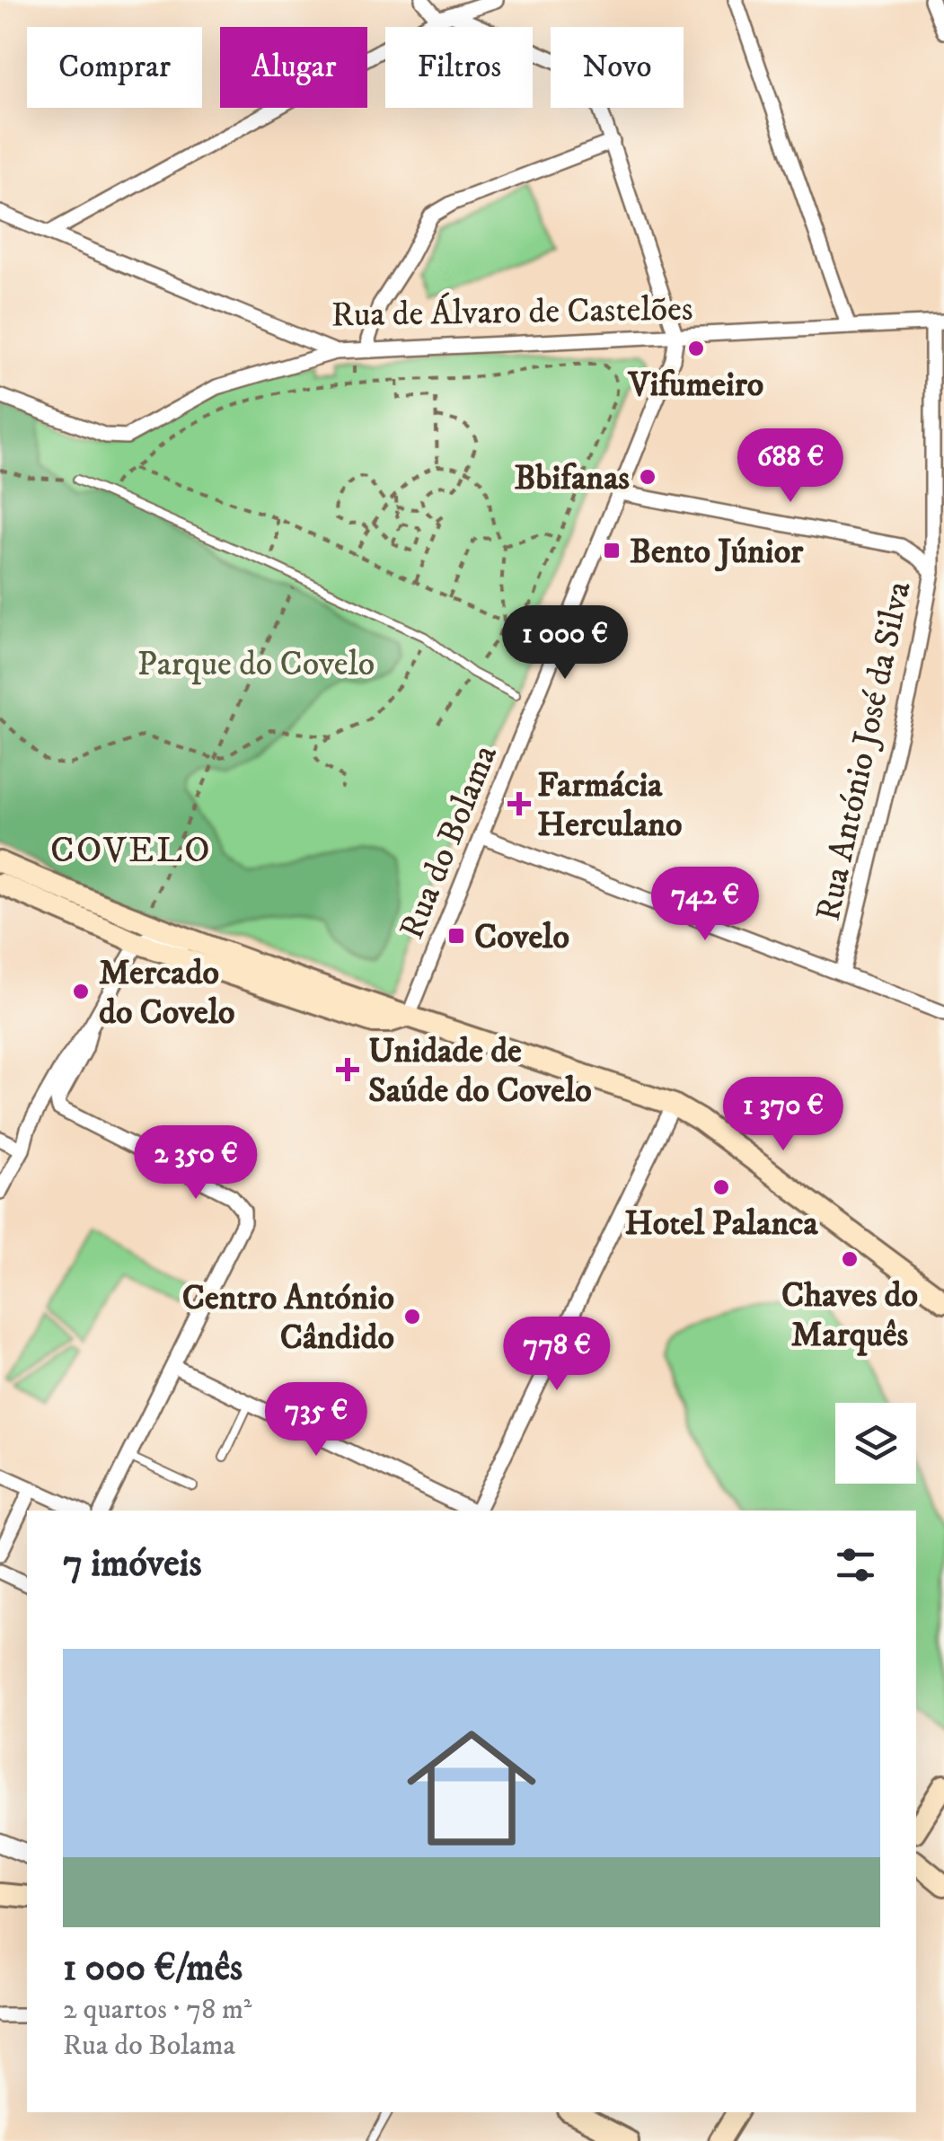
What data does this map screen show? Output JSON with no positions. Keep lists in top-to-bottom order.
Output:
{
  "streets": {
    "street": ["Rua de Álvaro de Castelões", "Rua António José da Silva", "Rua do Bolama"]
  },
  "crossings": [
    ["Rua de Álvaro de Castelões", "Rua António José da Silva"],
    ["Rua de Álvaro de Castelões", "Rua do Bolama"]
  ],
  "districts": ["COVELO"],
  "parks": ["Parque do Covelo"],
  "places": {
    "other": [
      "Vifumeiro",
      "Bbifanas",
      "Mercado do Covelo",
      "Hotel Palanca",
      "Chaves do Marquês",
      "Centro António Cândido"
    ],
    "transit": ["Bento Júnior", "Covelo"],
    "health": ["Farmácia Herculano", "Unidade de Saúde do Covelo"]
  },
  "page": {
    "chip": [
      "Comprar",
      "Alugar",
      "Filtros",
      "Novo"
    ],
    "price": [
      "688 €",
      "1 000 €",
      "742 €",
      "1 370 €",
      "2 350 €",
      "778 €",
      "735 €"
    ],
    "heading": "7 imóveis",
    "list": [
      {
        "name": "1 000 €/mês",
        "note": "2 quartos · 78 m² · Rua do Bolama"
      }
    ]
  }
}
